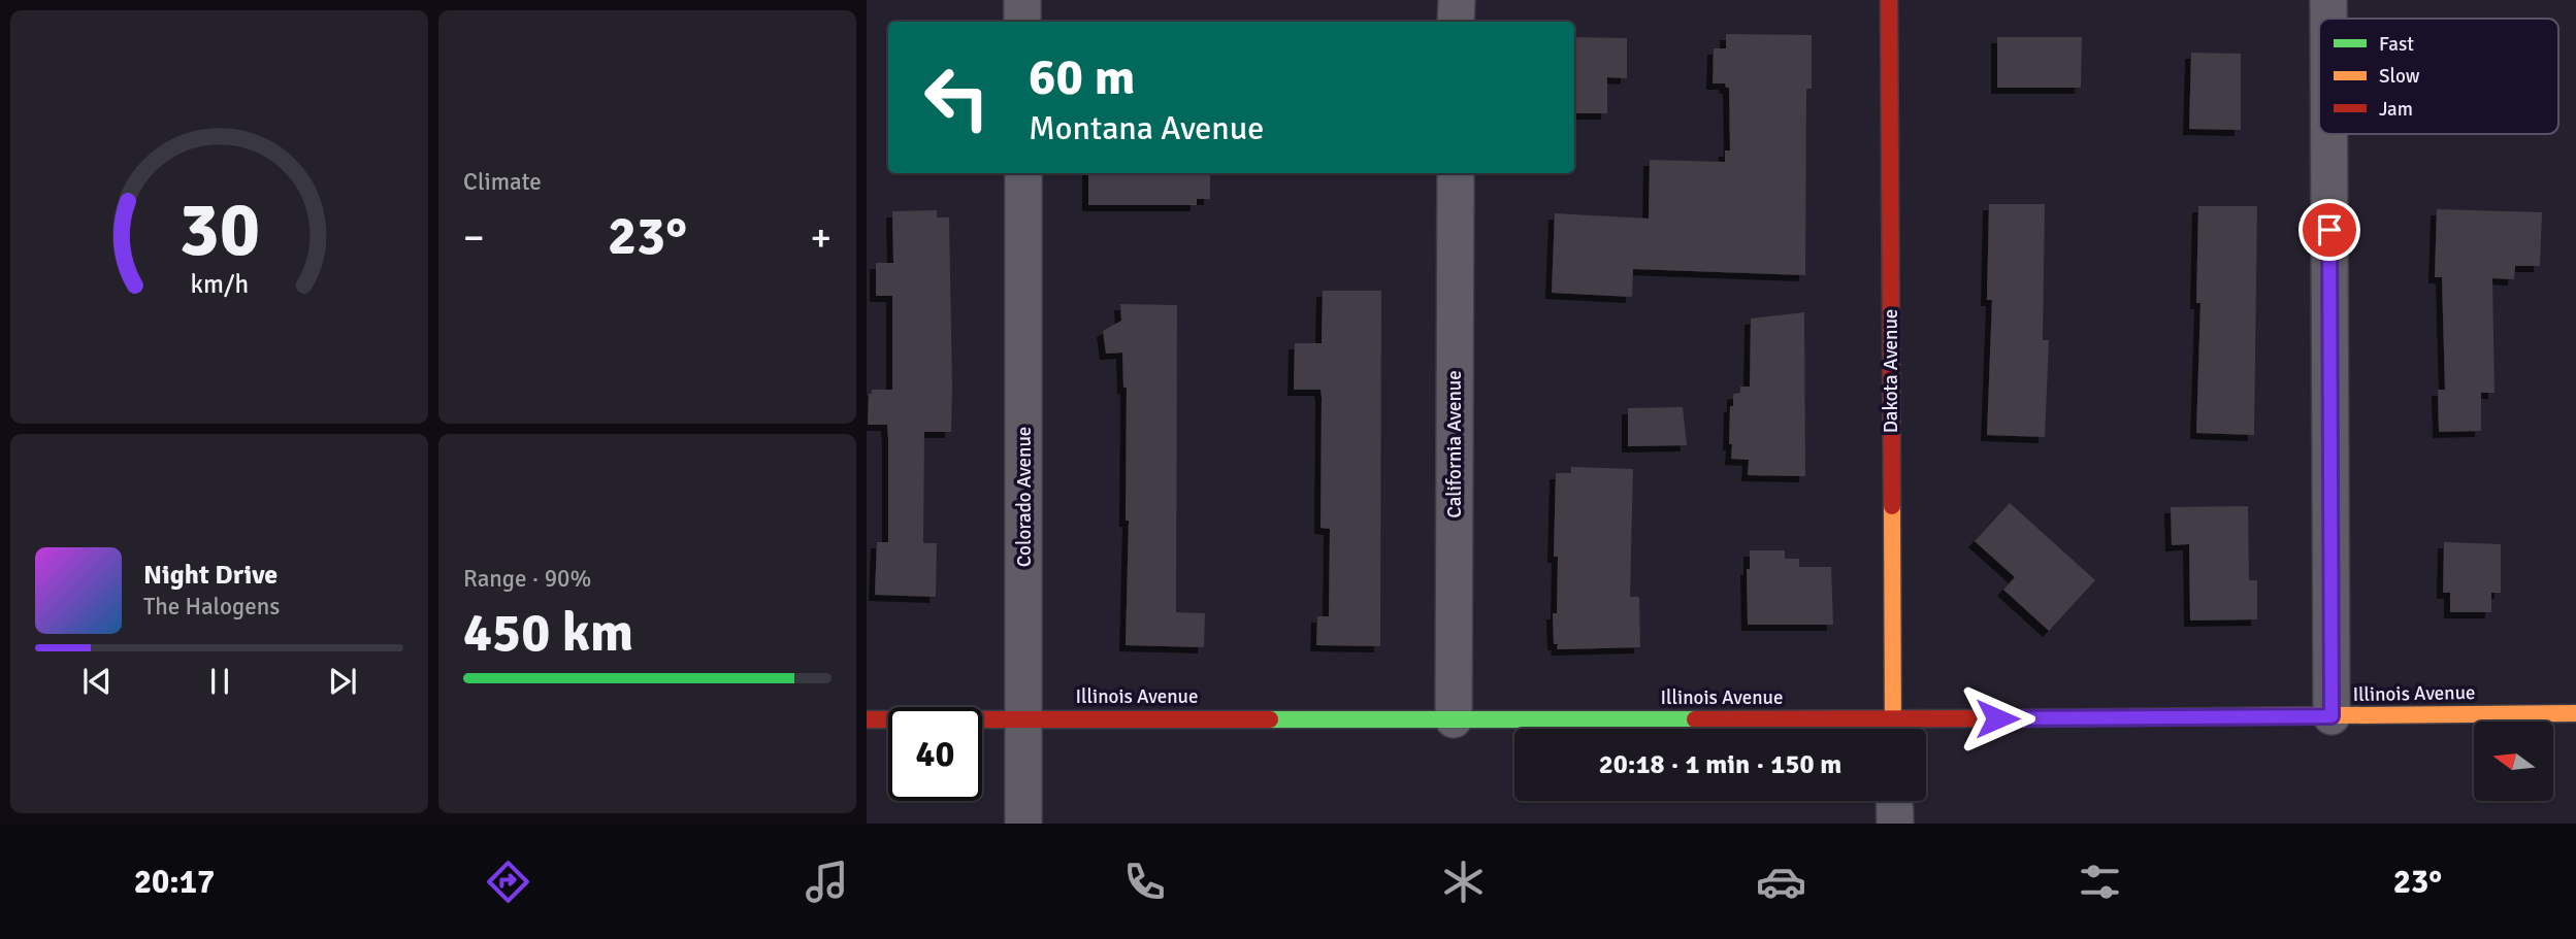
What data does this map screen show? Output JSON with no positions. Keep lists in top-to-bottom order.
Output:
{
  "streets": {
    "street": [
      "Dakota Avenue",
      "California Avenue",
      "Colorado Avenue",
      "Illinois Avenue"
    ]
  },
  "crossings": [
    ["Dakota Avenue", "Illinois Avenue"],
    ["California Avenue", "Illinois Avenue"],
    ["Colorado Avenue", "Illinois Avenue"]
  ],
  "legend": ["Fast", "Slow", "Jam"],
  "north": "left",
  "page": {
    "tile": [
      "Climate",
      ["Range · 90%", "450 km"]
    ],
    "turn": ["60 m", "Montana Avenue"],
    "heat": ["−", "23°", "+"],
    "song": ["Night Drive", "The Halogens"],
    "limit": "40",
    "trip": "20:18 · 1 min · 150 m",
    "tabs": ["20:17", "23°"],
    "gauge": ["30", "km/h"]
  }
}
